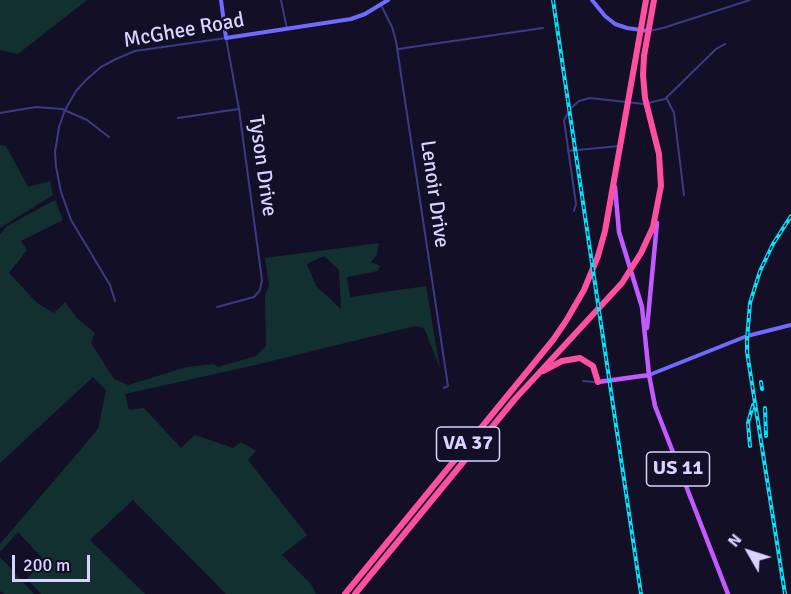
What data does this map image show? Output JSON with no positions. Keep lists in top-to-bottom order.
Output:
{
  "streets": {
    "highway": ["VA 37", "US 11"],
    "street": ["McGhee Road", "Tyson Drive", "Lenoir Drive"]
  },
  "crossings": [
    ["McGhee Road", "Tyson Drive"],
    ["McGhee Road", "Lenoir Drive"],
    ["VA 37", "US 11"]
  ],
  "scale_bar": "200 m",
  "north": "top left"
}
